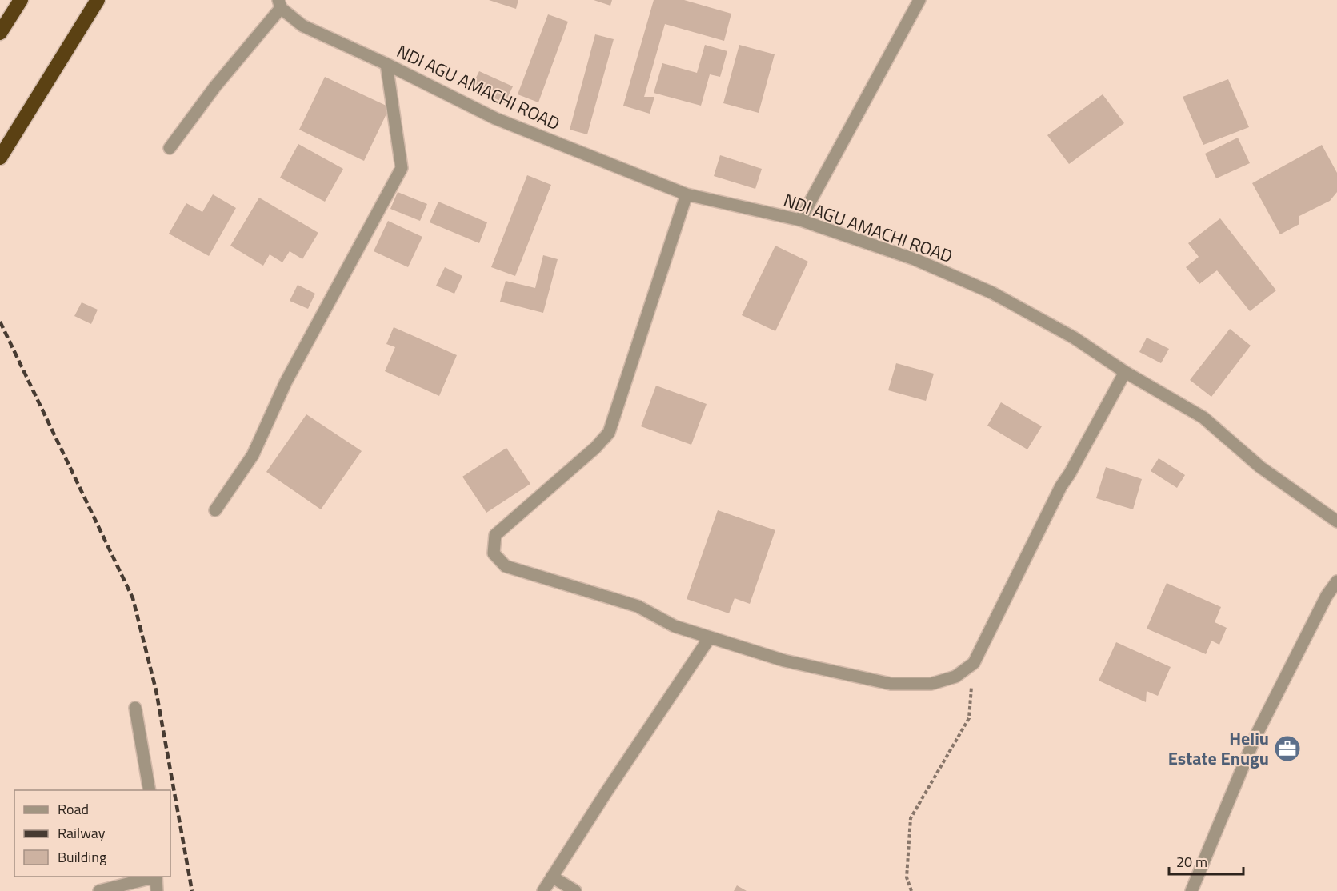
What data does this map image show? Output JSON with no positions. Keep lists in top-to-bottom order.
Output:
{
  "streets": {
    "street": ["NDI AGU AMACHI ROAD"]
  },
  "places": {
    "office": ["Heliu Estate Enugu"]
  },
  "legend": ["Road", "Railway", "Building"],
  "scale_bar": "20 m"
}
